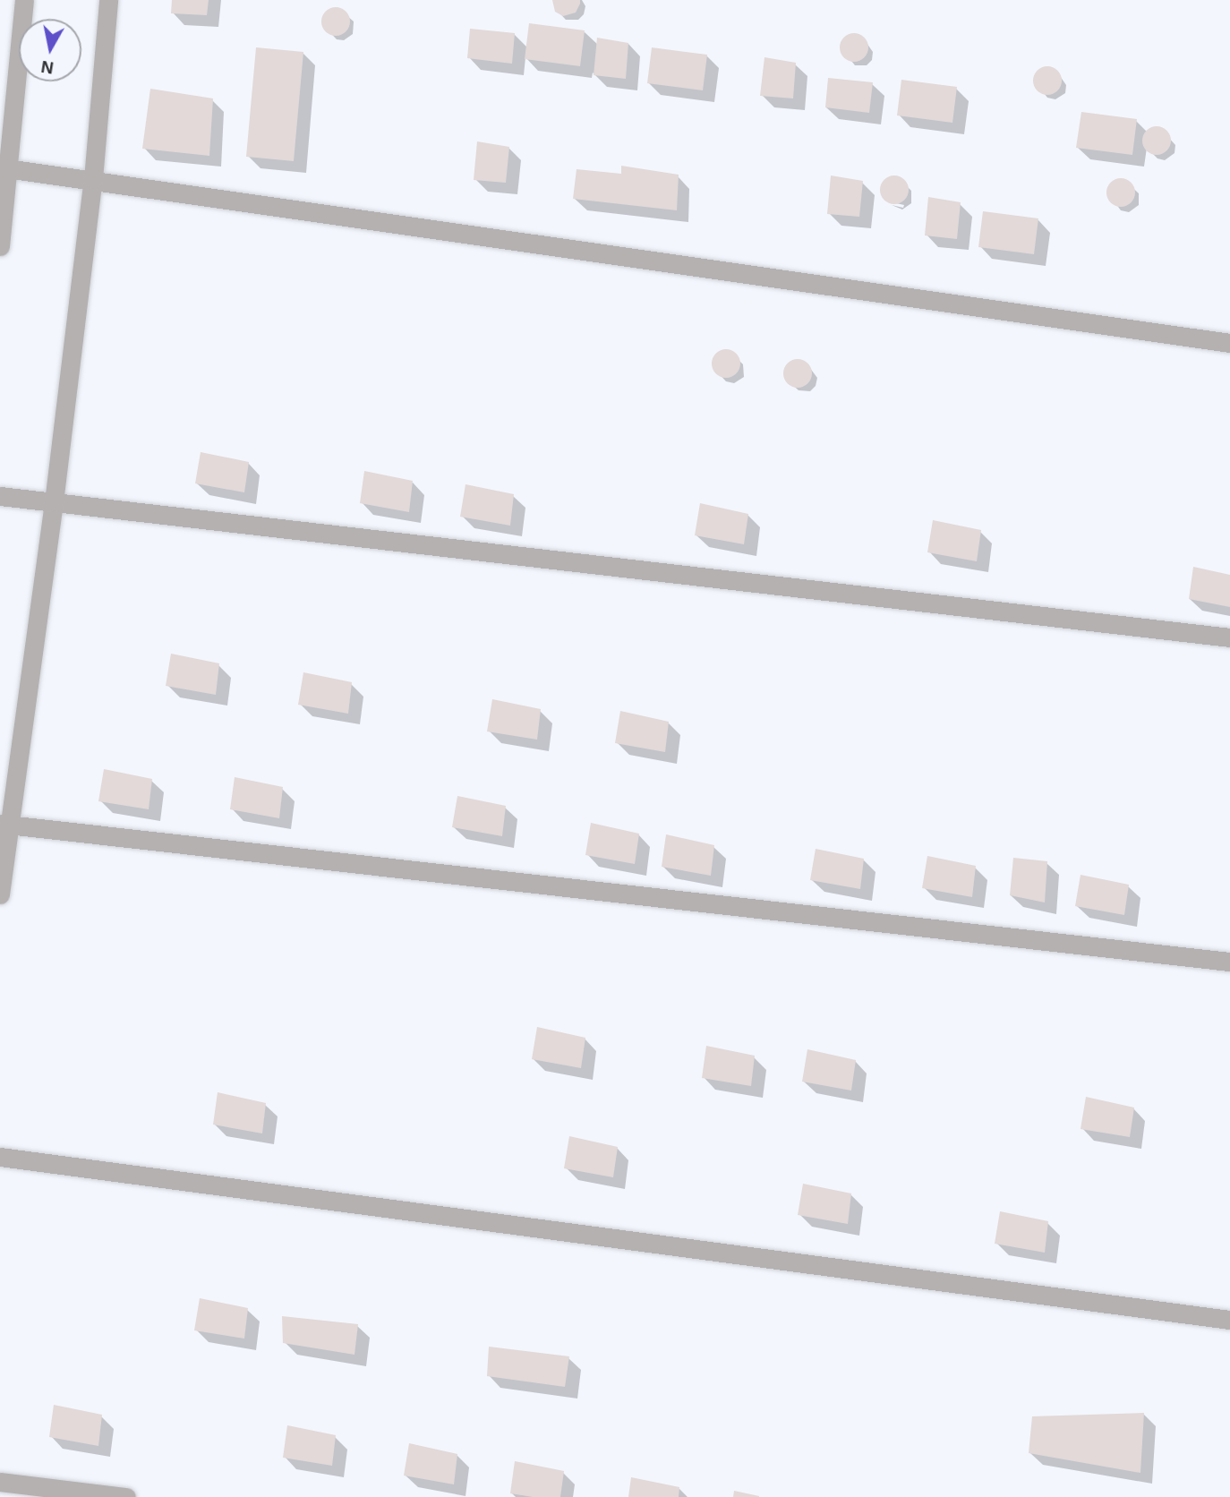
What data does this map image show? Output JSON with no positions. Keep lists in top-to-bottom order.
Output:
{
  "north": "bottom"
}
